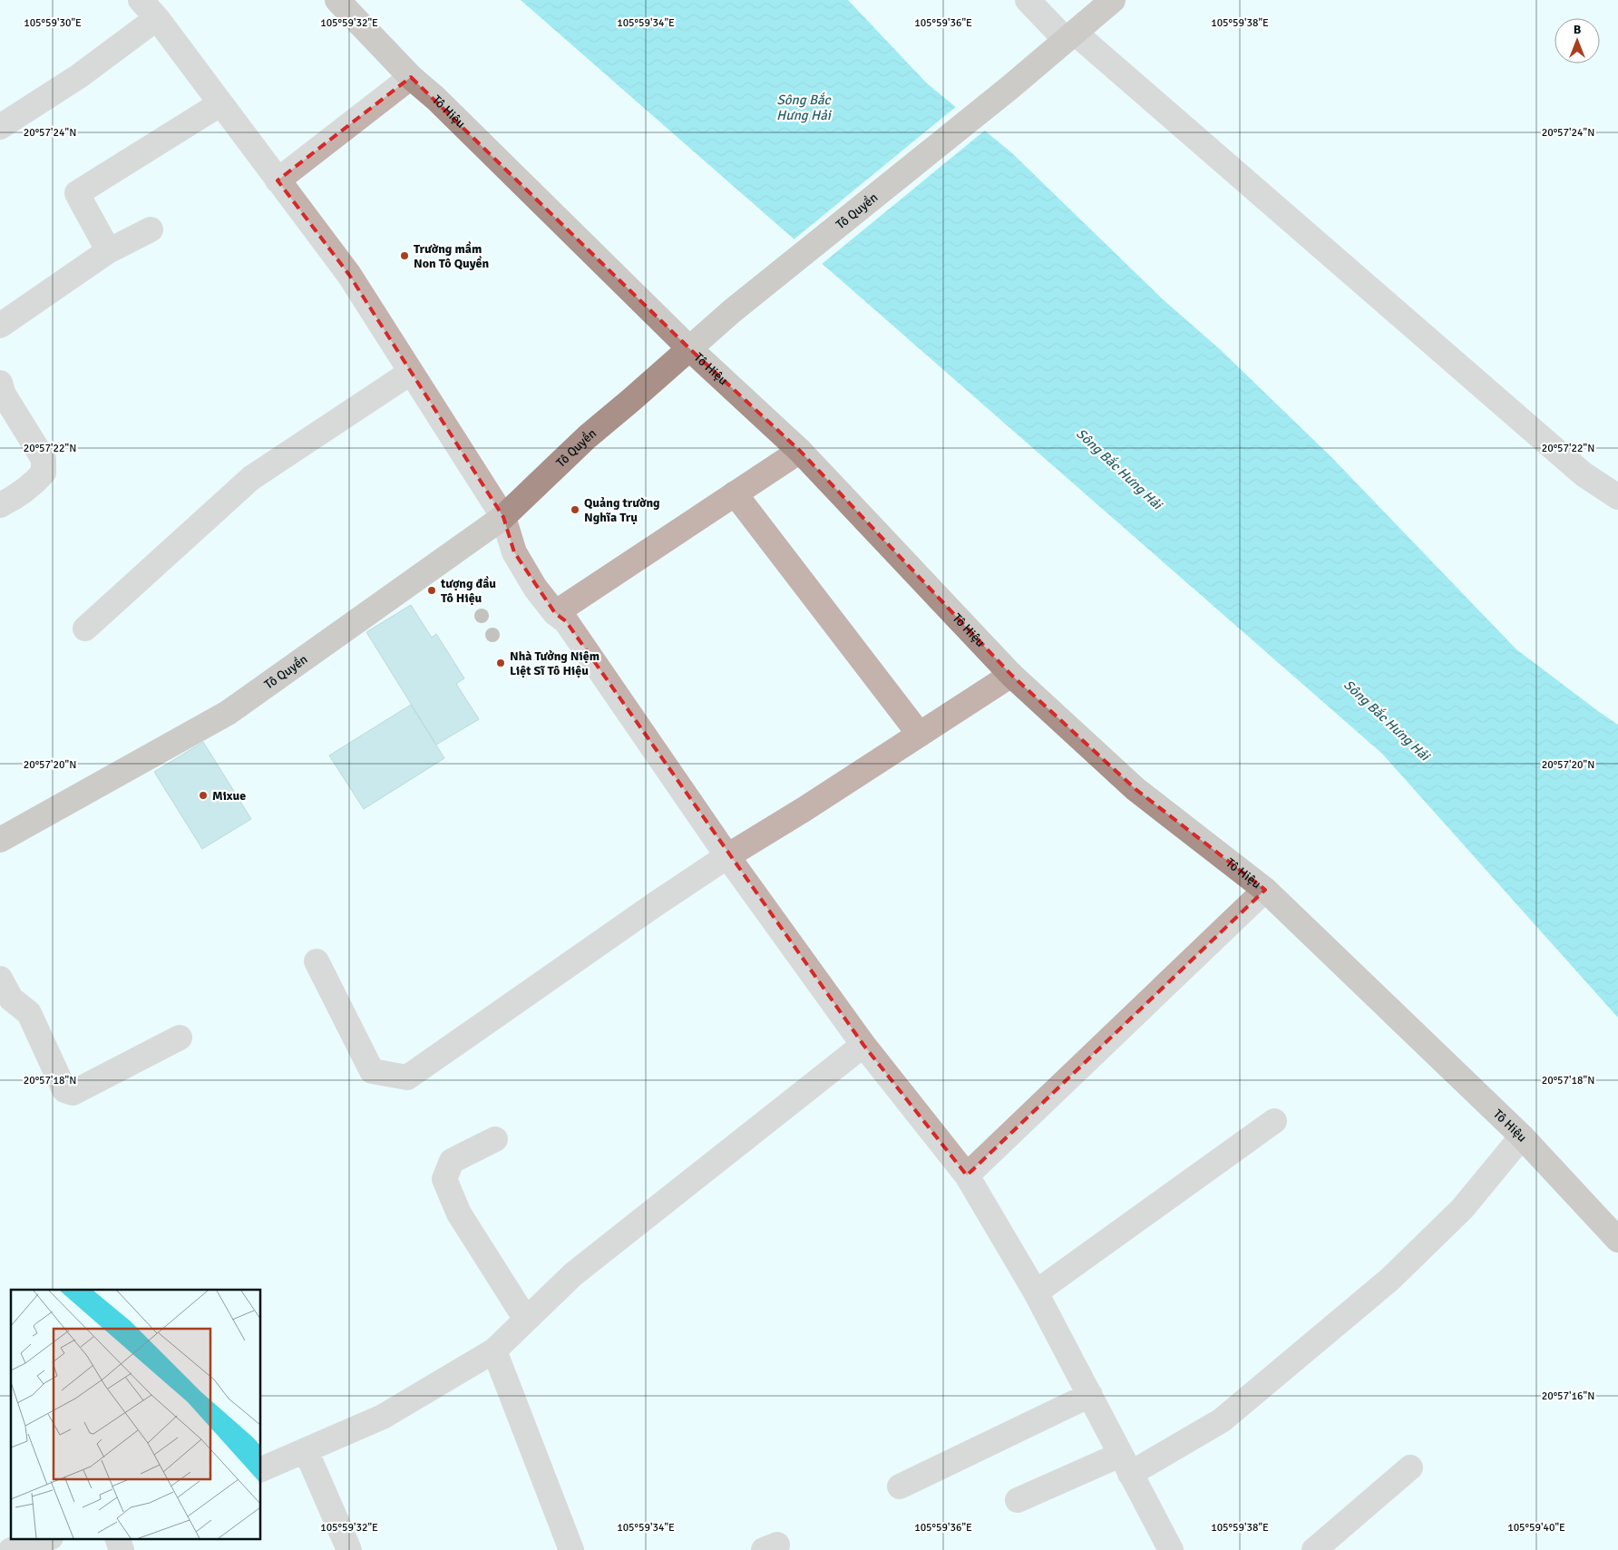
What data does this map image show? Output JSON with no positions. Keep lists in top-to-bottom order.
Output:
{
  "streets": {
    "main road": ["Tô Hiệu", "Tô Quyền"]
  },
  "crossings": [
    ["Tô Hiệu", "Tô Quyền"]
  ],
  "water": ["Sông Bắc Hưng Hải"],
  "places": [
    "Trường mầm Non Tô Quyền",
    "Quảng trường Nghĩa Trụ",
    "tượng đầu Tô Hiệu",
    "Nhà Tưởng Niệm Liệt Sĩ Tô Hiệu",
    "Mixue"
  ],
  "north": "top",
  "coordinates": [
    "105°59'30\"E",
    "105°59'32\"E",
    "105°59'34\"E",
    "105°59'36\"E",
    "105°59'38\"E",
    "20°57'24\"N",
    "20°57'22\"N",
    "20°57'20\"N",
    "20°57'18\"N",
    "20°57'16\"N",
    "105°59'40\"E"
  ]
}
